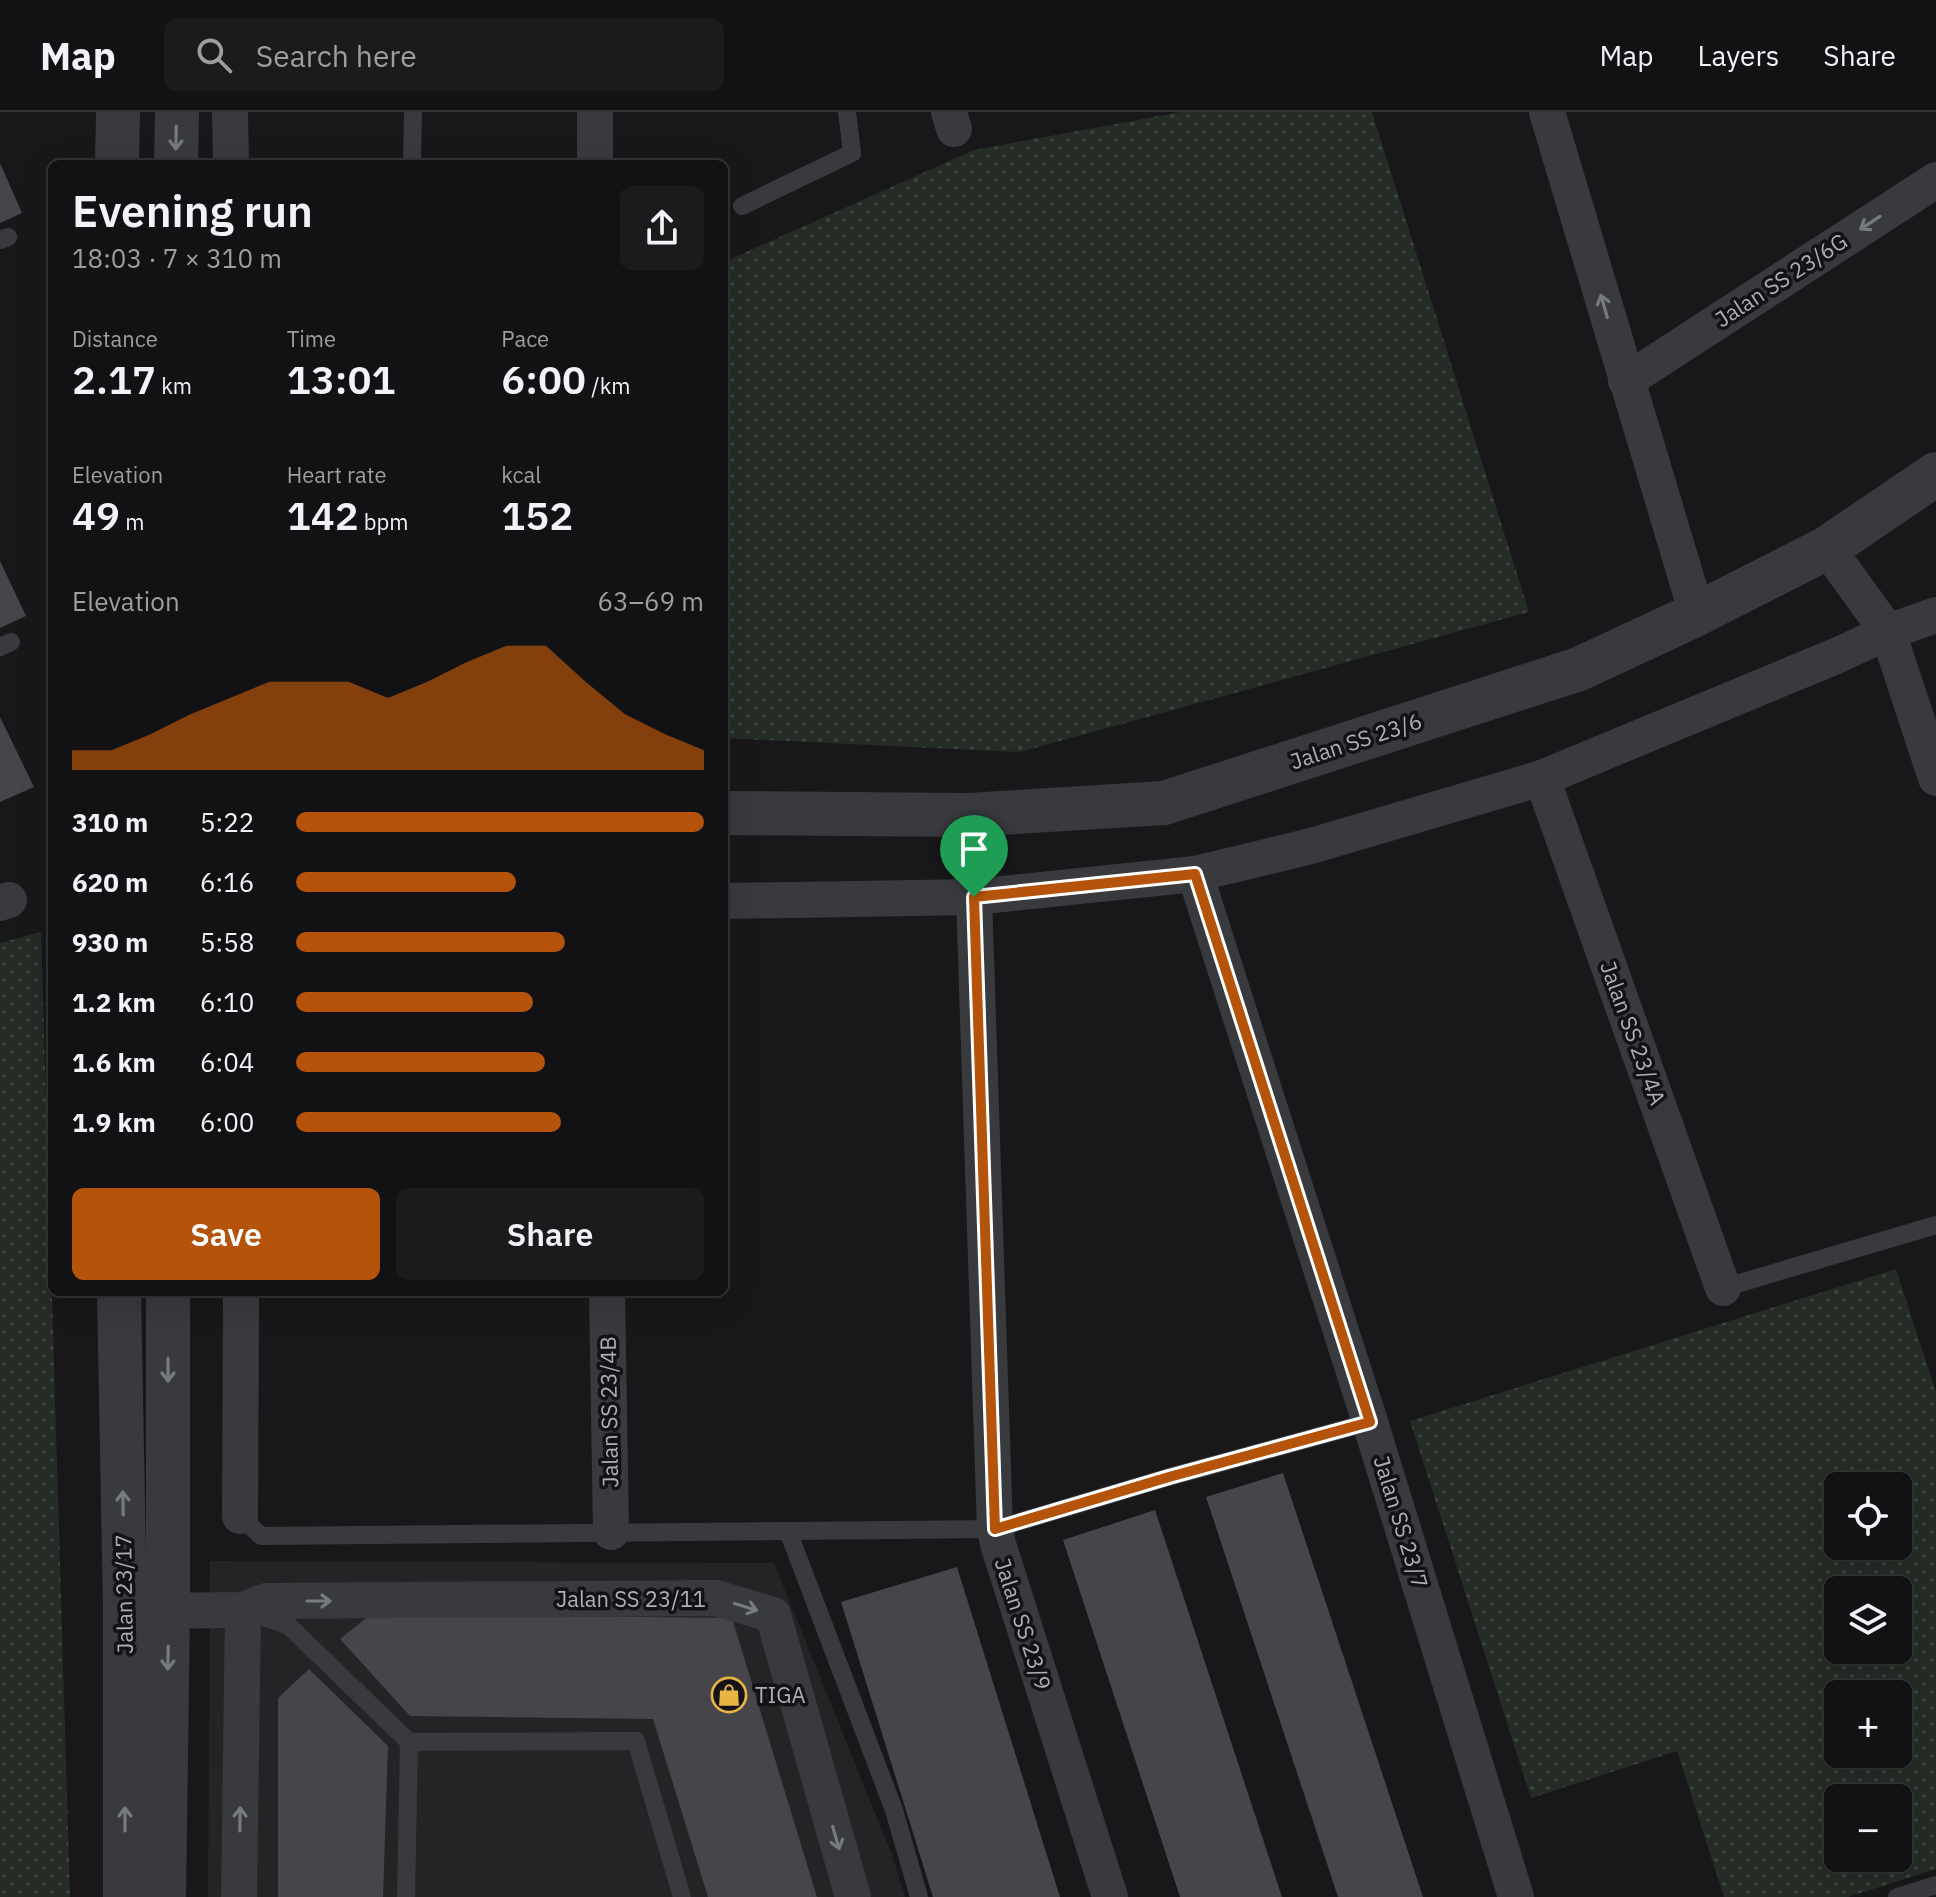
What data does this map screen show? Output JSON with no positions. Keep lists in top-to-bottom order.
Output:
{
  "streets": {
    "street": [
      "Jalan SS 23/6G",
      "Jalan SS 23/6",
      "Jalan SS 23/4A",
      "Jalan SS 23/4B",
      "Jalan SS 23/7",
      "Jalan 23/17",
      "Jalan SS 23/11",
      "Jalan SS 23/9"
    ]
  },
  "crossings": [
    ["Jalan SS 23/6", "Jalan SS 23/9"],
    ["Jalan 23/17", "Jalan SS 23/11"]
  ],
  "one_way": ["Jalan SS 23/6G", "Jalan SS 23/11"],
  "places": {
    "shop": ["TIGA"]
  },
  "page": {
    "header": "Map",
    "search": "Search here",
    "nav": ["Map", "Layers", "Share"],
    "heading": ["Evening run", "18:03 · 7 × 310 m"],
    "stats": [
      ["Distance", "2.17 km"],
      ["Time", "13:01"],
      ["Pace", "6:00 /km"],
      ["Elevation", "49 m"],
      ["Heart rate", "142 bpm"],
      ["kcal", "152"]
    ],
    "chart": ["Elevation", "63–69 m"],
    "list": [
      {
        "name": "310 m",
        "note": "5:22"
      },
      {
        "name": "620 m",
        "note": "6:16"
      },
      {
        "name": "930 m",
        "note": "5:58"
      },
      {
        "name": "1.2 km",
        "note": "6:10"
      },
      {
        "name": "1.6 km",
        "note": "6:04"
      },
      {
        "name": "1.9 km",
        "note": "6:00"
      }
    ],
    "buttons": ["Save", "Share"],
    "map_buttons": ["+", "−"]
  }
}
